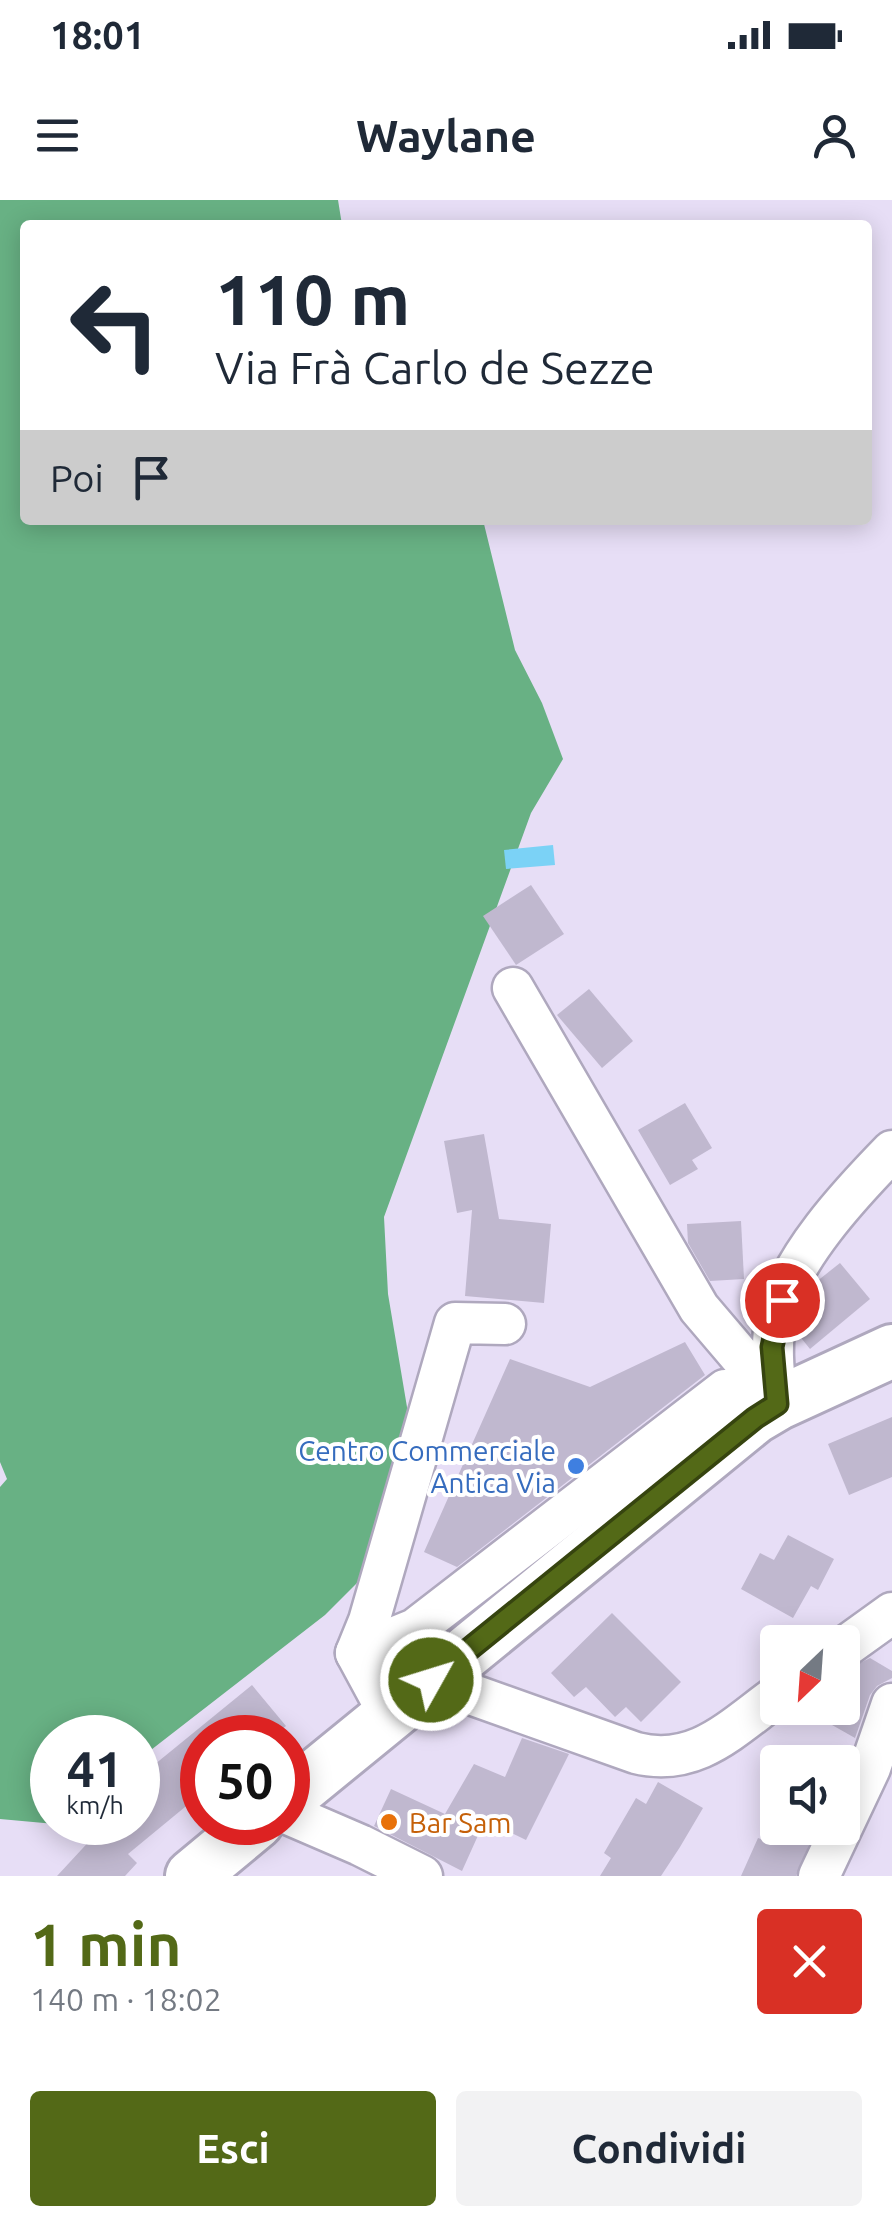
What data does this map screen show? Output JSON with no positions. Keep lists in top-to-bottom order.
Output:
{
  "places": ["Centro Commerciale Antica Via", "Bar Sam"],
  "north": "bottom left",
  "page": {
    "status": "18:01",
    "header": "Waylane",
    "turn": ["110 m", "Via Frà Carlo de Sezze"],
    "then": "Poi",
    "speed": "41 km/h",
    "limit": "50",
    "heading": ["1 min", "140 m · 18:02"],
    "buttons": ["Esci", "Condividi"]
  }
}
